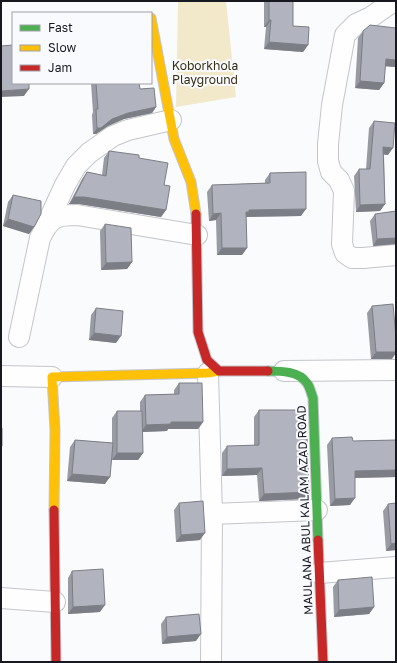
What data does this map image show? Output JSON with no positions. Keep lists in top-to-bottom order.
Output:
{
  "streets": {
    "street": ["MAULANA ABUL KALAM AZAD ROAD"]
  },
  "parks": ["Koborkhola Playground"],
  "legend": ["Fast", "Slow", "Jam"]
}
